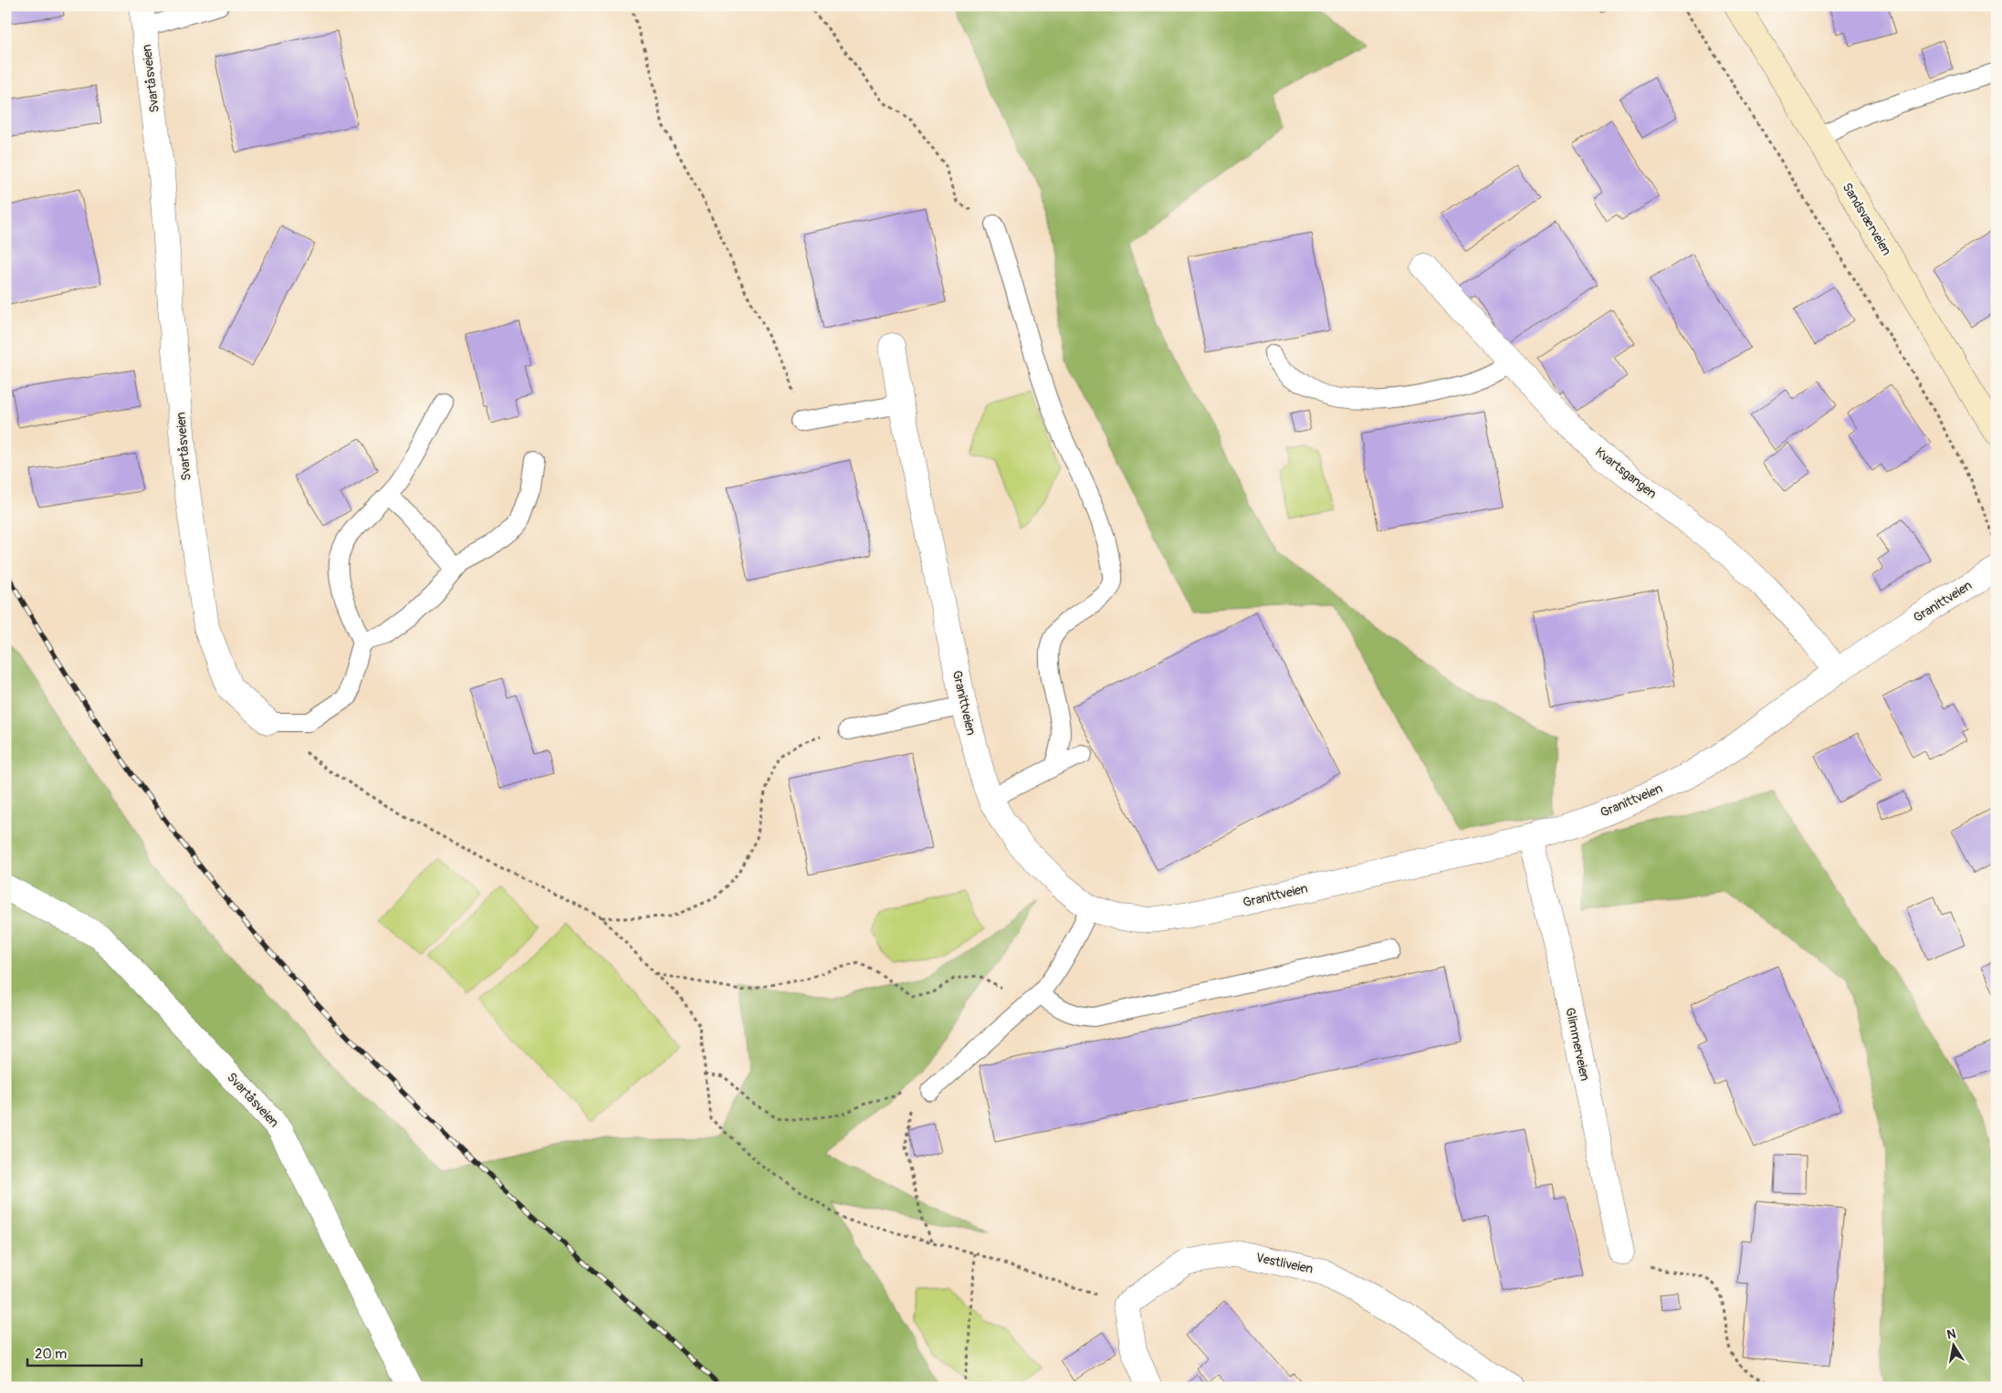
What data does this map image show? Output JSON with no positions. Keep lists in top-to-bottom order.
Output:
{
  "streets": {
    "main road": ["Sandsværveien"],
    "street": [
      "Svartåsveien",
      "Kvartsgangen",
      "Granittveien",
      "Glimmerveien",
      "Vestliveien"
    ]
  },
  "crossings": [
    ["Kvartsgangen", "Granittveien"],
    ["Granittveien", "Glimmerveien"]
  ],
  "scale_bar": "20 m",
  "north": "top"
}
